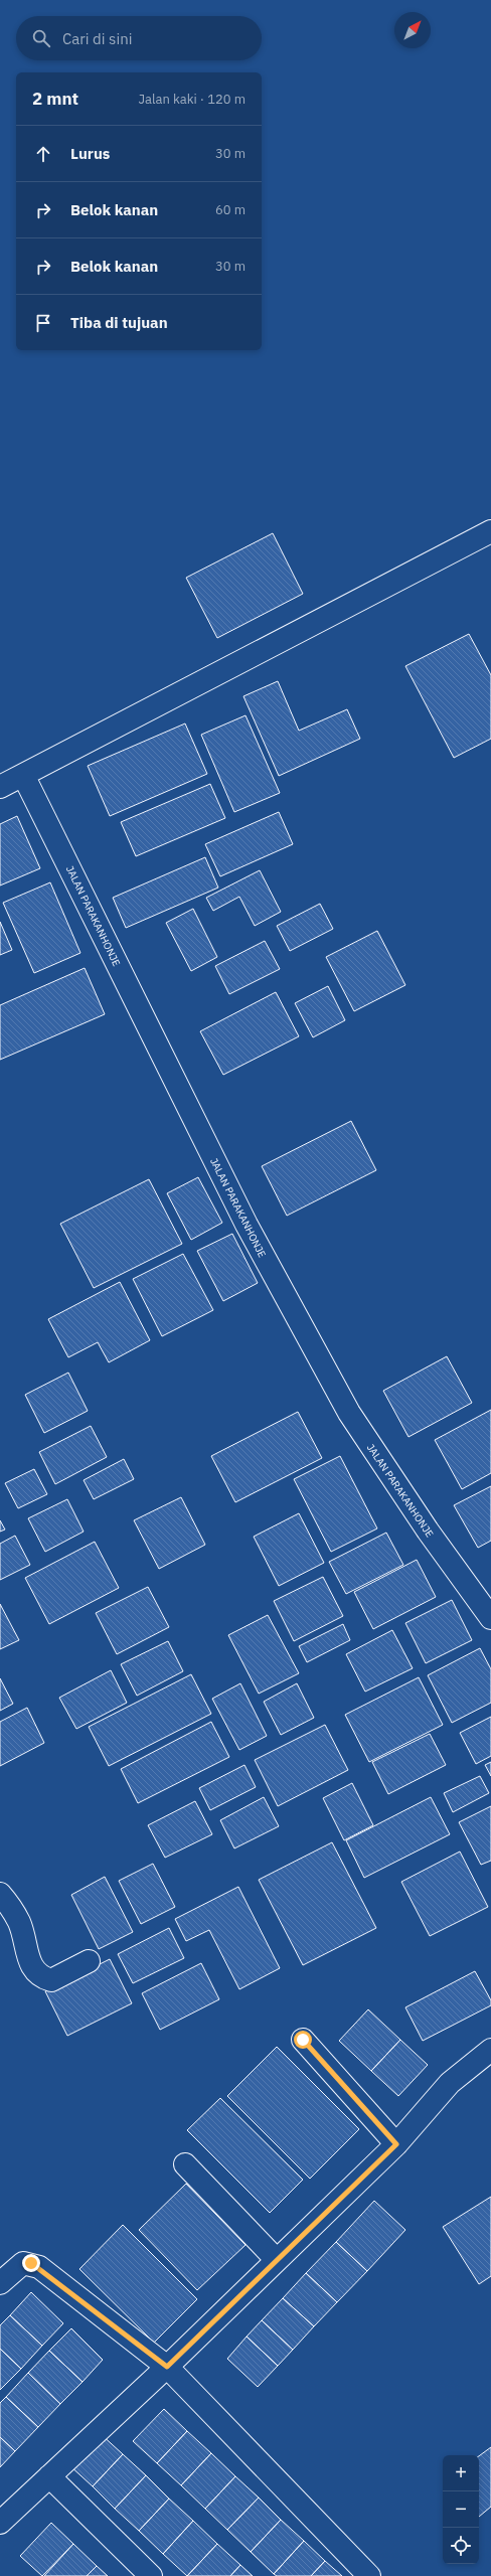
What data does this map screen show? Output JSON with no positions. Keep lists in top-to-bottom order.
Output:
{
  "streets": {
    "street": ["JALAN PARAKANHONJE"]
  },
  "north": "top right",
  "page": {
    "search": "Cari di sini",
    "heading": ["2 mnt", "Jalan kaki · 120 m"],
    "list": [
      ["Lurus", "30 m"],
      ["Belok kanan", "60 m"],
      ["Belok kanan", "30 m"],
      "Tiba di tujuan"
    ],
    "map_buttons": ["+", "−"]
  }
}
